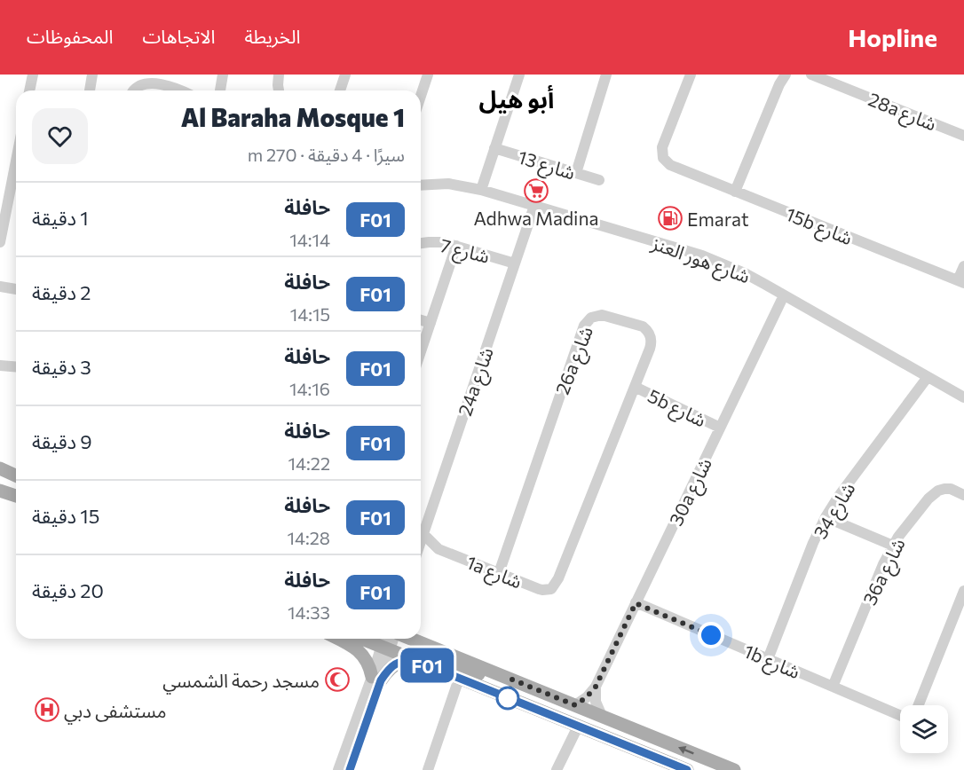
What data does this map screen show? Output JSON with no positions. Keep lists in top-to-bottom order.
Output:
{
  "streets": {
    "street": [
      "28a شارع",
      "شارع 13",
      "15b شارع",
      "شارع 7",
      "شارع هور العنز",
      "26a شارع",
      "24a شارع",
      "5b شارع",
      "30a شارع",
      "شارع 34",
      "1a شارع",
      "36a شارع",
      "1b شارع"
    ]
  },
  "crossings": [
    ["شارع 7", "24a شارع"],
    ["شارع هور العنز", "24a شارع"],
    ["شارع هور العنز", "30a شارع"],
    ["شارع هور العنز", "شارع 34"],
    ["26a شارع", "5b شارع"],
    ["26a شارع", "1a شارع"],
    ["5b شارع", "30a شارع"],
    ["30a شارع", "1b شارع"],
    ["شارع 34", "1b شارع"],
    ["36a شارع", "1b شارع"]
  ],
  "districts": ["أبو هيل"],
  "places": {
    "supermarket": ["Adhwa Madina"],
    "fuel station": ["Emarat"],
    "mosque": ["مسجد رحمة الشمسي"],
    "hospital": ["مستشفى دبي"]
  },
  "lines": ["bus line F01"],
  "page": {
    "header": "Hopline",
    "nav": ["الخريطة", "الاتجاهات", "المحفوظات"],
    "on_map": "F01",
    "heading": ["Al Baraha Mosque 1", "سيرًا · 4 دقيقة · 270 m"],
    "list": [
      {
        "mark": "F01",
        "name": "حافلة",
        "note": "14:14",
        "value": "1 دقيقة"
      },
      {
        "mark": "F01",
        "name": "حافلة",
        "note": "14:15",
        "value": "2 دقيقة"
      },
      {
        "mark": "F01",
        "name": "حافلة",
        "note": "14:16",
        "value": "3 دقيقة"
      },
      {
        "mark": "F01",
        "name": "حافلة",
        "note": "14:22",
        "value": "9 دقيقة"
      },
      {
        "mark": "F01",
        "name": "حافلة",
        "note": "14:28",
        "value": "15 دقيقة"
      },
      {
        "mark": "F01",
        "name": "حافلة",
        "note": "14:33",
        "value": "20 دقيقة"
      }
    ]
  }
}
